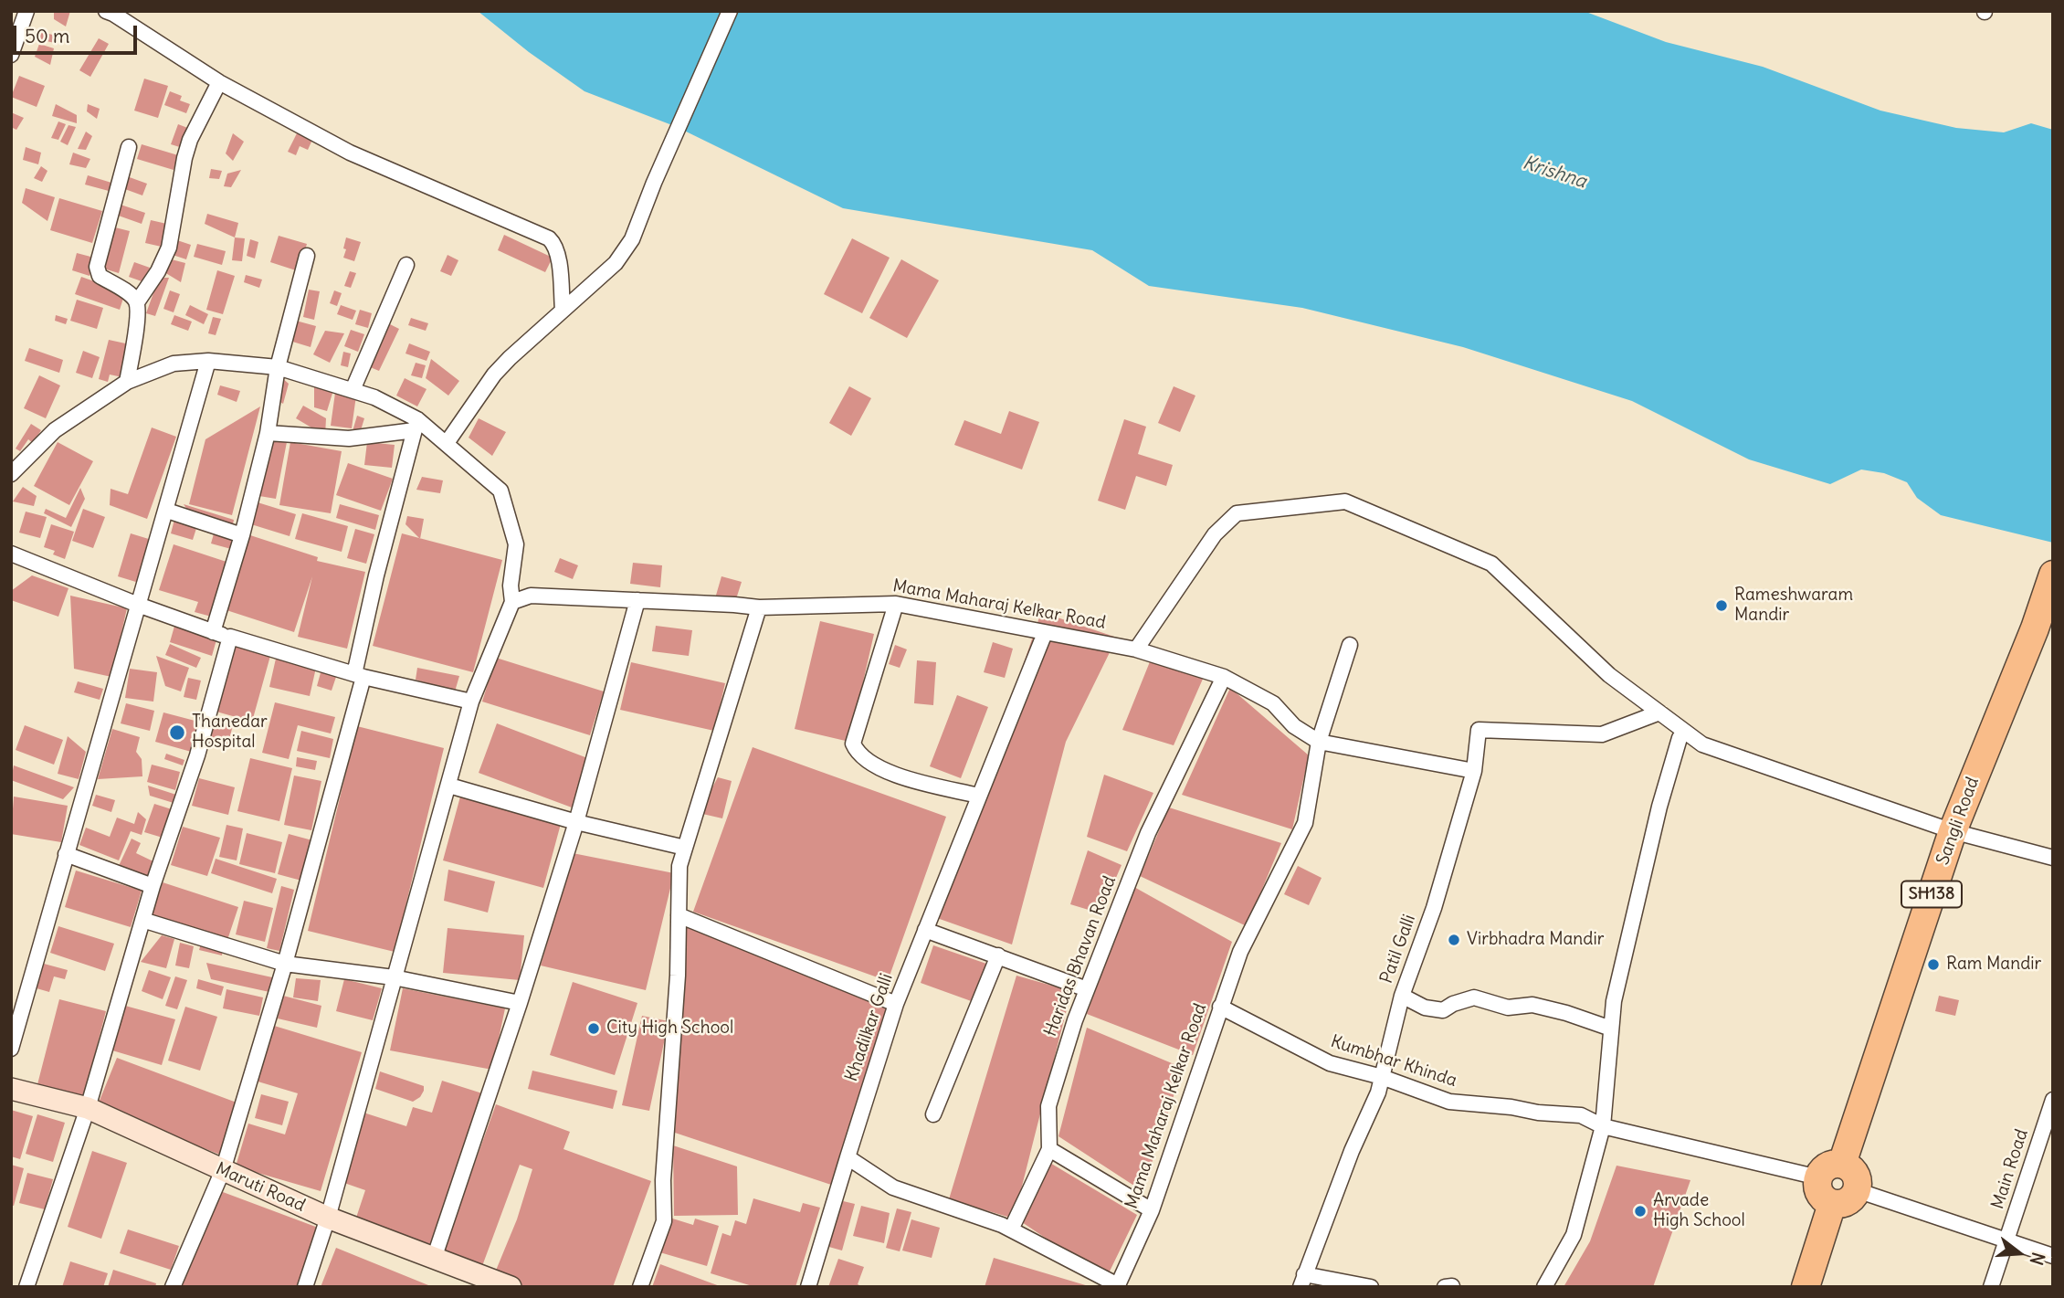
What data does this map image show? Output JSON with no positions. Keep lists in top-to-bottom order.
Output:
{
  "streets": {
    "highway": ["Sangli Road", "SH138"],
    "street": [
      "Mama Maharaj Kelkar Road",
      "Patil Galli",
      "Haridas Bhavan Road",
      "Khadilkar Galli",
      "Kumbhar Khinda",
      "Main Road",
      "Maruti Road"
    ]
  },
  "crossings": [
    ["Mama Maharaj Kelkar Road", "Haridas Bhavan Road"],
    ["Mama Maharaj Kelkar Road", "Khadilkar Galli"],
    ["Mama Maharaj Kelkar Road", "Kumbhar Khinda"],
    ["Sangli Road", "Kumbhar Khinda"],
    ["Patil Galli", "Kumbhar Khinda"]
  ],
  "water": ["Krishna"],
  "places": [
    "Rameshwaram Mandir",
    "Thanedar Hospital",
    "Virbhadra Mandir",
    "Ram Mandir",
    "City High School",
    "Arvade High School"
  ],
  "scale_bar": "50 m",
  "north": "right"
}
